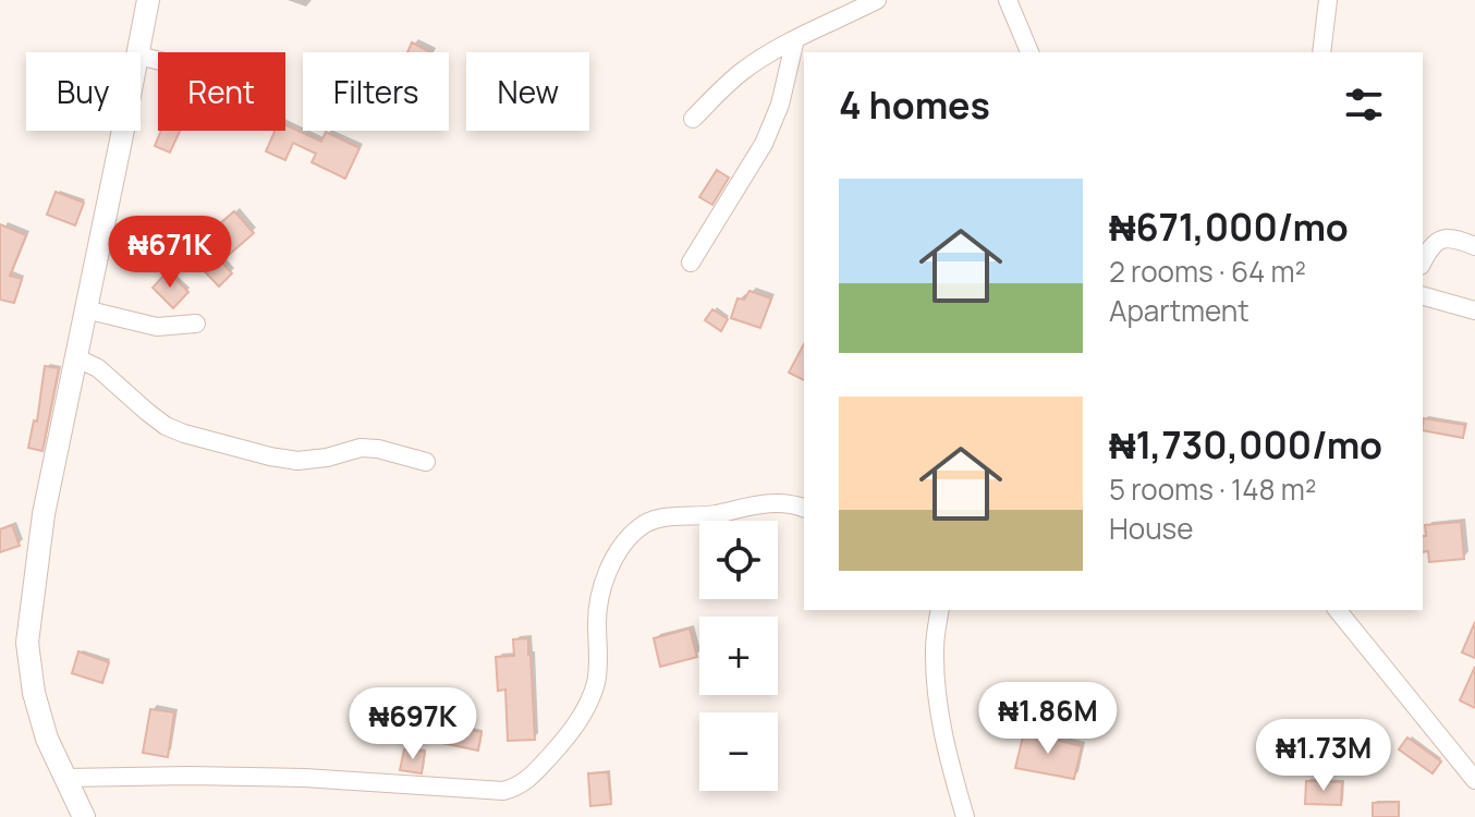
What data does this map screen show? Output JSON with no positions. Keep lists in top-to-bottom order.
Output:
{
  "page": {
    "chip": [
      "Buy",
      "Rent",
      "Filters",
      "New"
    ],
    "heading": "4 homes",
    "list": [
      {
        "name": "₦671,000/mo",
        "note": "2 rooms · 64 m² · Apartment"
      },
      {
        "name": "₦1,730,000/mo",
        "note": "5 rooms · 148 m² · House"
      }
    ],
    "price": [
      "₦671K",
      "₦1.86M",
      "₦697K",
      "₦1.73M"
    ],
    "map_buttons": ["+", "−"]
  }
}
